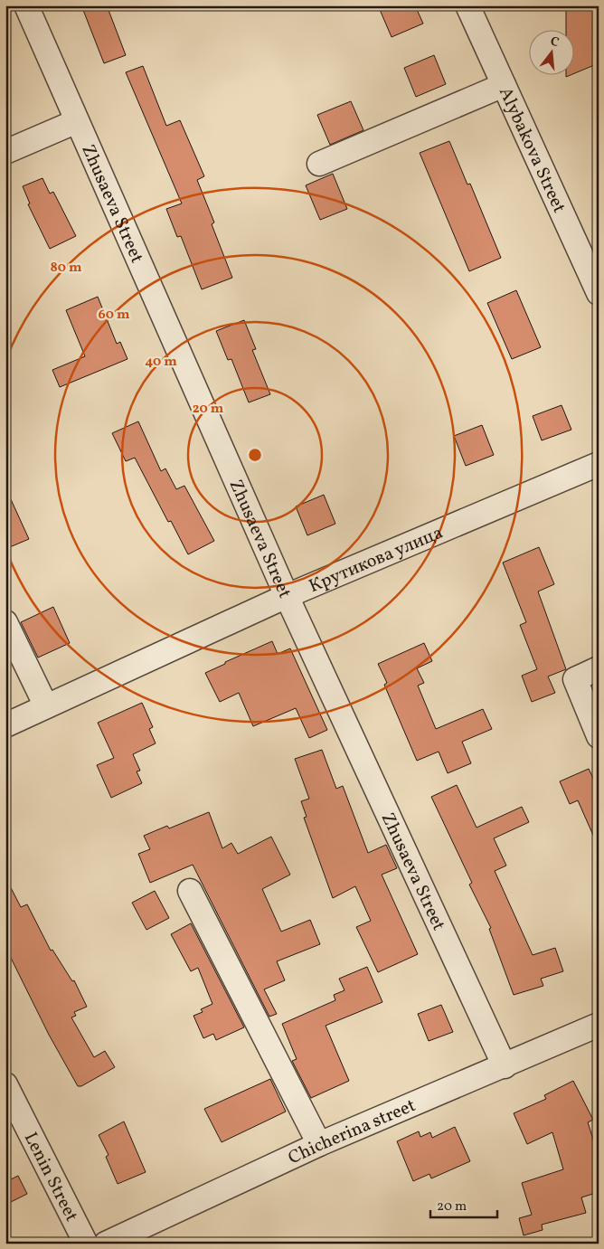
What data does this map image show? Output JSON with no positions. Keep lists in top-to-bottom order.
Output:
{
  "streets": {
    "street": [
      "Alybakova Street",
      "Zhusaeva Street",
      "Крутикова улица",
      "Chicherina street",
      "Lenin Street"
    ]
  },
  "crossings": [
    ["Zhusaeva Street", "Крутикова улица"],
    ["Zhusaeva Street", "Chicherina street"]
  ],
  "scale_bar": "20 m",
  "north": "top",
  "rings": [
    "80 m",
    "60 m",
    "40 m",
    "20 m"
  ]
}
